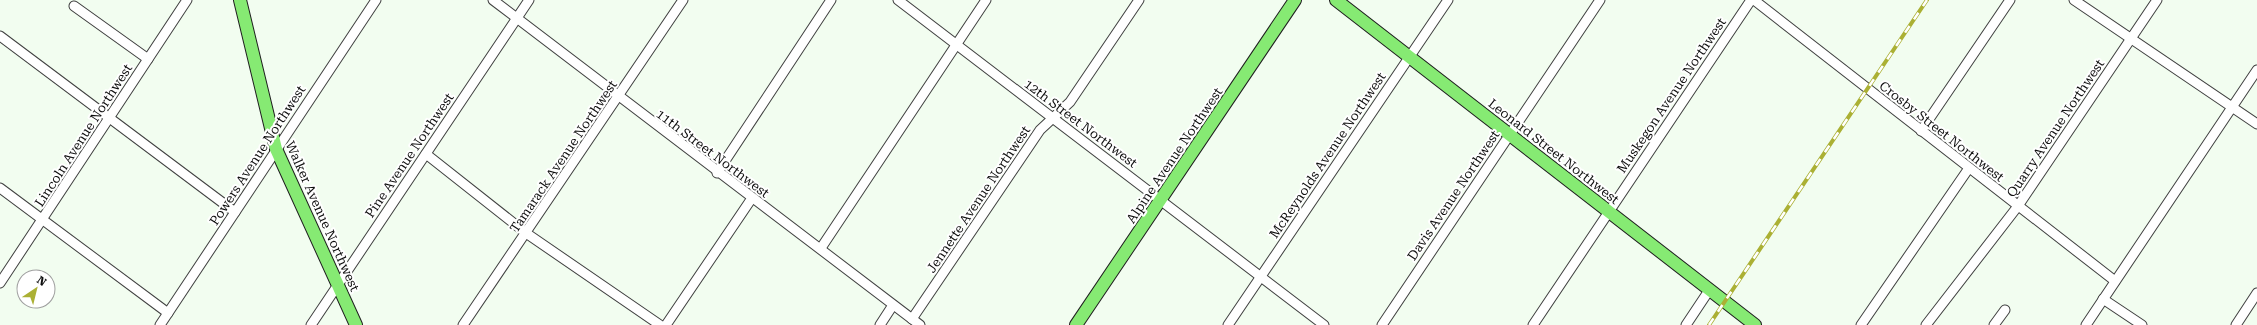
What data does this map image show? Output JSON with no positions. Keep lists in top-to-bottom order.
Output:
{
  "streets": {
    "main road": ["Leonard Street Northwest", "Alpine Avenue Northwest", "Walker Avenue Northwest"],
    "street": [
      "Muskegon Avenue Northwest",
      "12th Street Northwest",
      "Quarry Avenue Northwest",
      "Crosby Street Northwest",
      "Lincoln Avenue Northwest",
      "11th Street Northwest",
      "Powers Avenue Northwest",
      "Pine Avenue Northwest",
      "McReynolds Avenue Northwest",
      "Tamarack Avenue Northwest",
      "Davis Avenue Northwest",
      "Jennette Avenue Northwest"
    ]
  },
  "crossings": [
    ["Muskegon Avenue Northwest", "Crosby Street Northwest"],
    ["Muskegon Avenue Northwest", "Leonard Street Northwest"],
    ["12th Street Northwest", "Alpine Avenue Northwest"],
    ["12th Street Northwest", "McReynolds Avenue Northwest"],
    ["12th Street Northwest", "Jennette Avenue Northwest"],
    ["Quarry Avenue Northwest", "Crosby Street Northwest"],
    ["Leonard Street Northwest", "McReynolds Avenue Northwest"],
    ["Leonard Street Northwest", "Davis Avenue Northwest"],
    ["11th Street Northwest", "Pine Avenue Northwest"],
    ["11th Street Northwest", "Tamarack Avenue Northwest"],
    ["11th Street Northwest", "Jennette Avenue Northwest"],
    ["Powers Avenue Northwest", "Walker Avenue Northwest"],
    ["Pine Avenue Northwest", "Walker Avenue Northwest"]
  ],
  "north": "top right"
}
